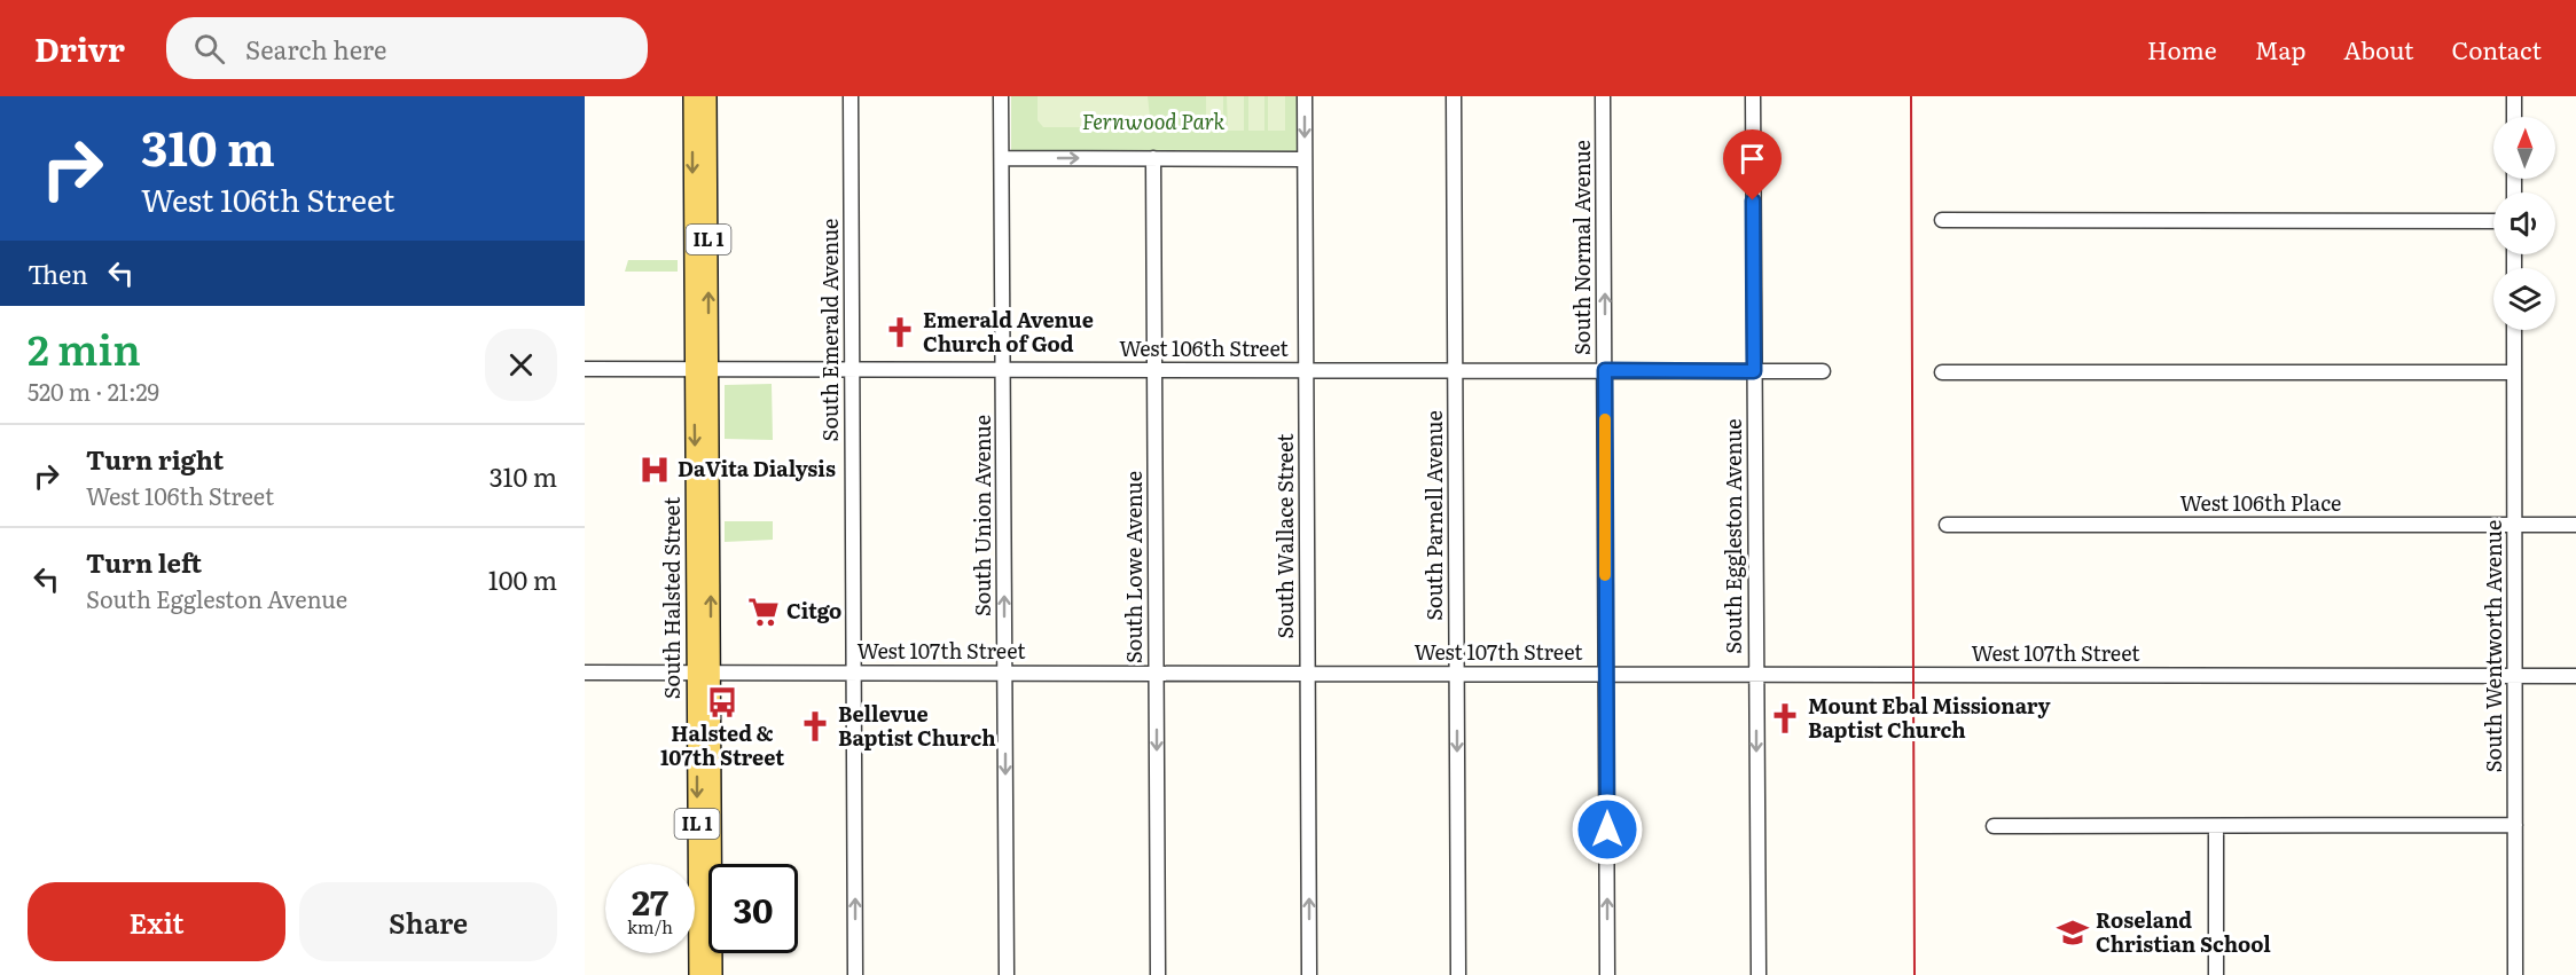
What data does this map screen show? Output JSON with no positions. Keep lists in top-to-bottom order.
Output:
{
  "streets": {
    "main road": ["IL 1", "South Halsted Street"],
    "street": [
      "South Normal Avenue",
      "South Emerald Avenue",
      "West 106th Street",
      "West 106th Place",
      "South Union Avenue",
      "South Parnell Avenue",
      "South Wallace Street",
      "South Eggleston Avenue",
      "South Lowe Avenue",
      "South Wentworth Avenue",
      "West 107th Street"
    ]
  },
  "crossings": [
    ["South Normal Avenue", "West 106th Street"],
    ["South Normal Avenue", "West 107th Street"],
    ["South Emerald Avenue", "West 106th Street"],
    ["South Emerald Avenue", "West 107th Street"],
    ["West 106th Street", "South Union Avenue"],
    ["West 106th Street", "South Parnell Avenue"],
    ["West 106th Street", "South Wallace Street"],
    ["West 106th Street", "South Eggleston Avenue"],
    ["West 106th Street", "South Lowe Avenue"],
    ["West 106th Street", "South Halsted Street"],
    ["West 106th Place", "South Wentworth Avenue"],
    ["South Union Avenue", "West 107th Street"],
    ["South Parnell Avenue", "West 107th Street"],
    ["South Wallace Street", "West 107th Street"],
    ["South Eggleston Avenue", "West 107th Street"],
    ["South Lowe Avenue", "West 107th Street"],
    ["South Halsted Street", "West 107th Street"],
    ["South Wentworth Avenue", "West 107th Street"]
  ],
  "one_way": ["South Normal Avenue", "South Lowe Avenue"],
  "parks": ["Fernwood Park"],
  "places": {
    "church": ["Emerald Avenue Church of God", "Mount Ebal Missionary Baptist Church", "Bellevue Baptist Church"],
    "hospital": ["DaVita Dialysis"],
    "supermarket": ["Citgo"],
    "bus stop": ["Halsted & 107th Street"],
    "school or university": ["Roseland Christian School"]
  },
  "north": "top",
  "page": {
    "header": "Drivr",
    "search": "Search here",
    "nav": [
      "Home",
      "Map",
      "About",
      "Contact"
    ],
    "turn": ["310 m", "West 106th Street"],
    "then": "Then",
    "heading": ["2 min", "520 m · 21:29"],
    "list": [
      {
        "name": "Turn right",
        "note": "West 106th Street",
        "value": "310 m"
      },
      {
        "name": "Turn left",
        "note": "South Eggleston Avenue",
        "value": "100 m"
      }
    ],
    "speed": "27 km/h",
    "limit": "30",
    "buttons": ["Exit", "Share"]
  }
}
